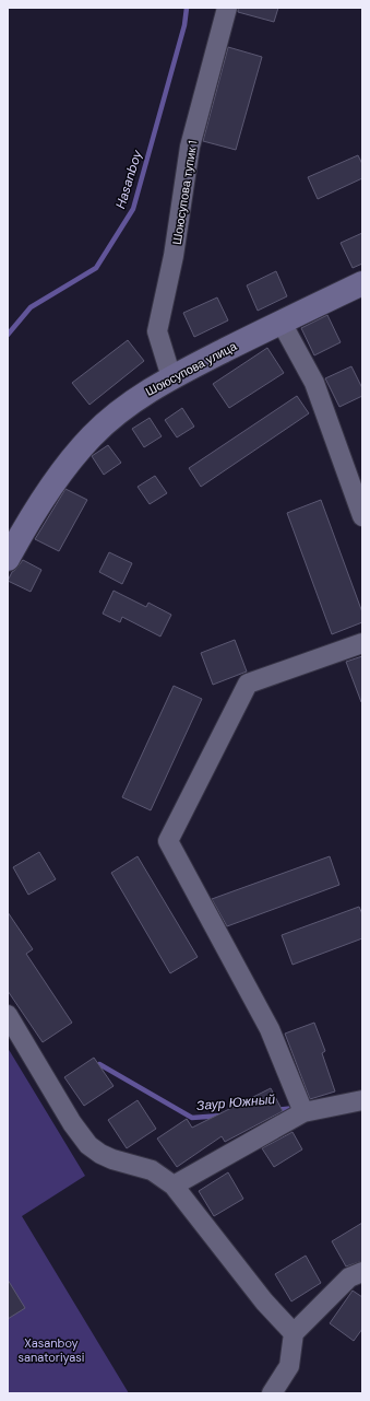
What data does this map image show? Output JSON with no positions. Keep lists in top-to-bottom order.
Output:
{
  "streets": {
    "street": ["Шоюсупова тупик 1", "Шоюсупова улица"]
  },
  "crossings": [
    ["Шоюсупова тупик 1", "Шоюсупова улица"]
  ],
  "water": ["Hasanboy", "Заур Южный"],
  "parks": ["Xasanboy sanatoriyasi"]
}
